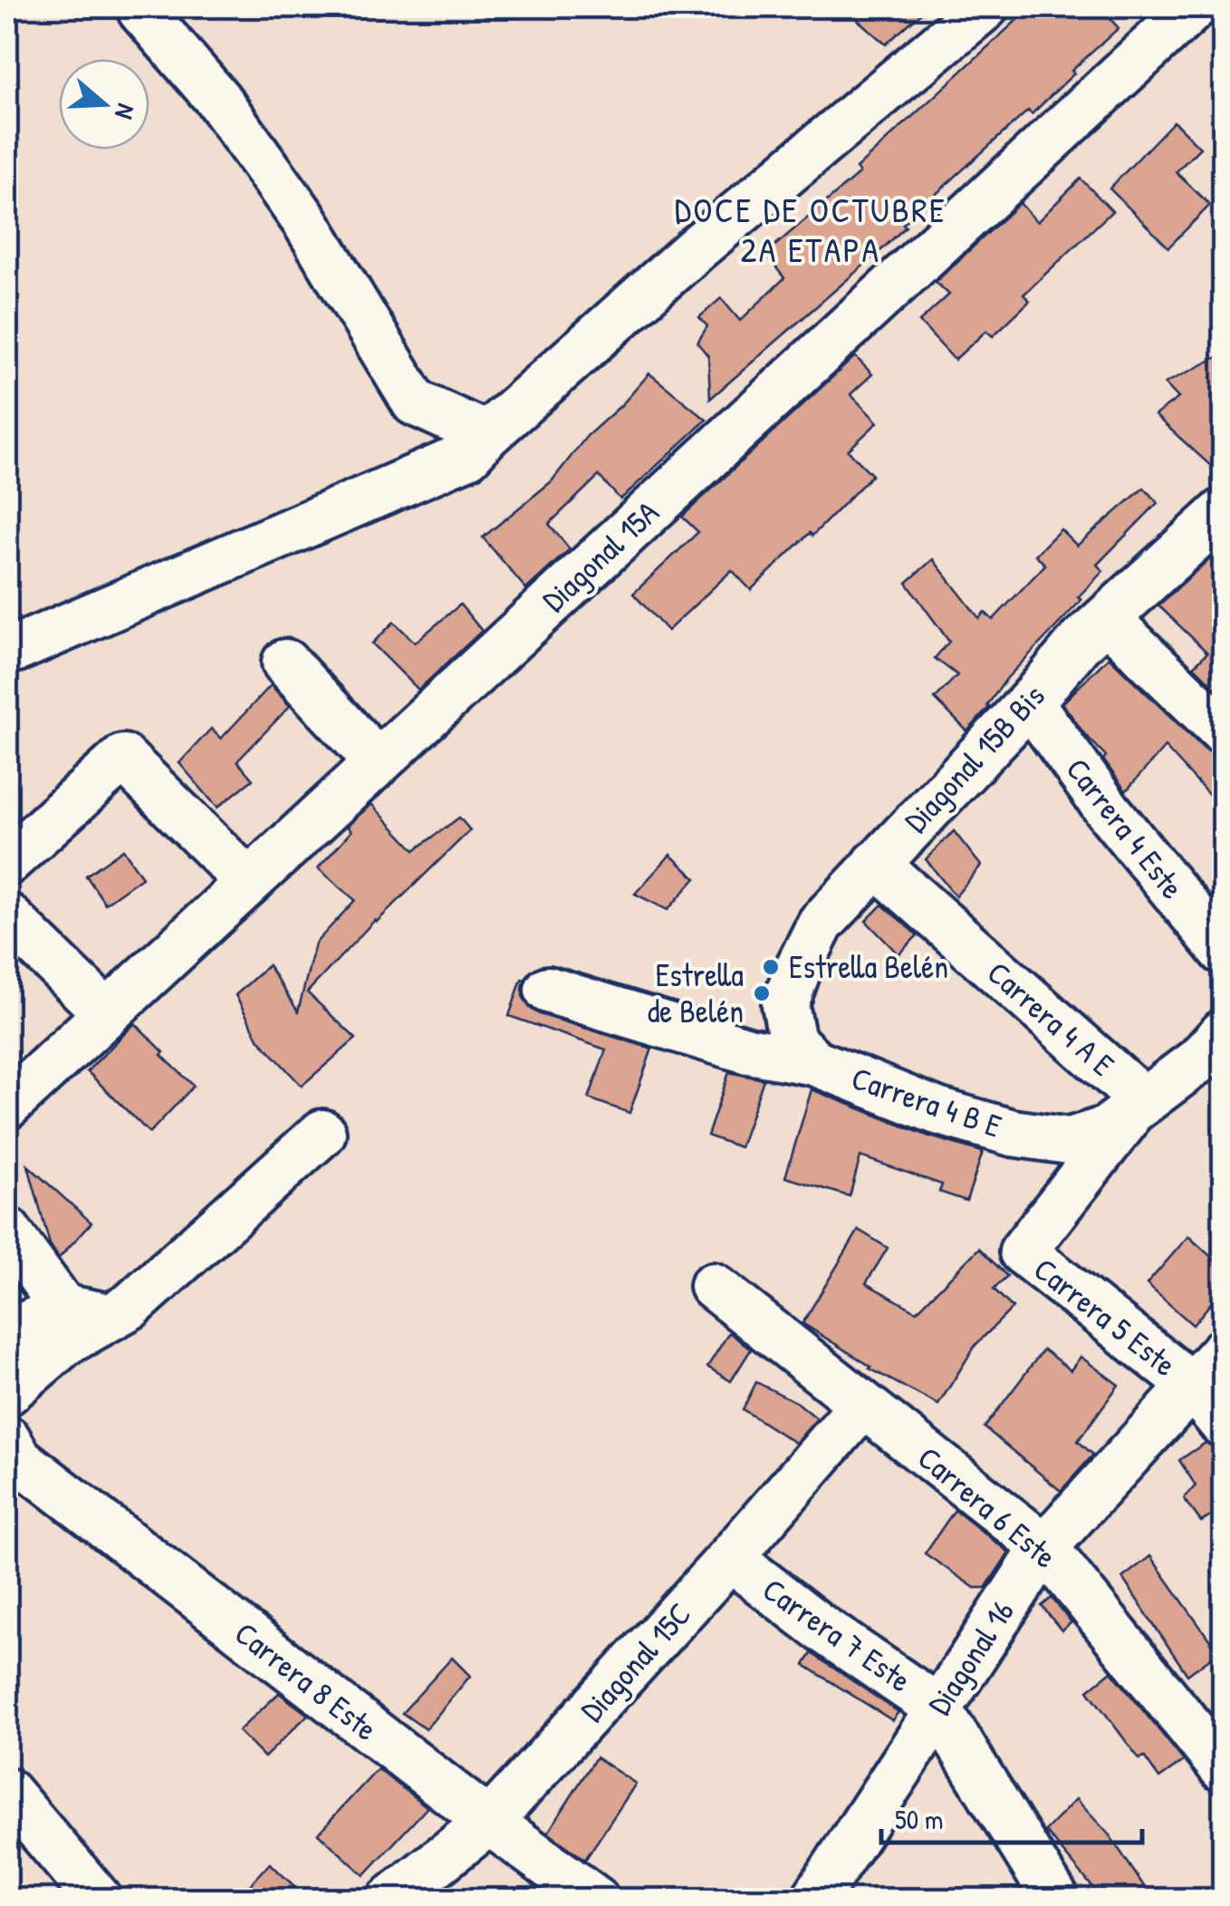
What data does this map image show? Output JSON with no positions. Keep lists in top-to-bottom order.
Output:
{
  "streets": {
    "street": [
      "Diagonal 15A",
      "Diagonal 15B Bis",
      "Carrera 4 Este",
      "Carrera 4 A E",
      "Carrera 4 B E",
      "Carrera 5 Este",
      "Carrera 6 Este",
      "Carrera 7 Este",
      "Diagonal 16",
      "Diagonal 15C",
      "Carrera 8 Este"
    ]
  },
  "crossings": [
    ["Diagonal 15B Bis", "Carrera 4 Este"],
    ["Diagonal 15B Bis", "Carrera 4 A E"],
    ["Diagonal 15B Bis", "Carrera 4 B E"],
    ["Carrera 4 A E", "Carrera 4 B E"],
    ["Carrera 4 A E", "Carrera 5 Este"],
    ["Carrera 4 B E", "Carrera 5 Este"],
    ["Carrera 5 Este", "Diagonal 16"],
    ["Carrera 6 Este", "Diagonal 16"],
    ["Carrera 6 Este", "Diagonal 15C"],
    ["Carrera 7 Este", "Diagonal 16"],
    ["Carrera 7 Este", "Diagonal 15C"],
    ["Diagonal 15C", "Carrera 8 Este"]
  ],
  "districts": ["DOCE DE OCTUBRE 2A ETAPA"],
  "places": ["Estrella Belén", "Estrella de Belén"],
  "scale_bar": "50 m",
  "north": "right"
}
